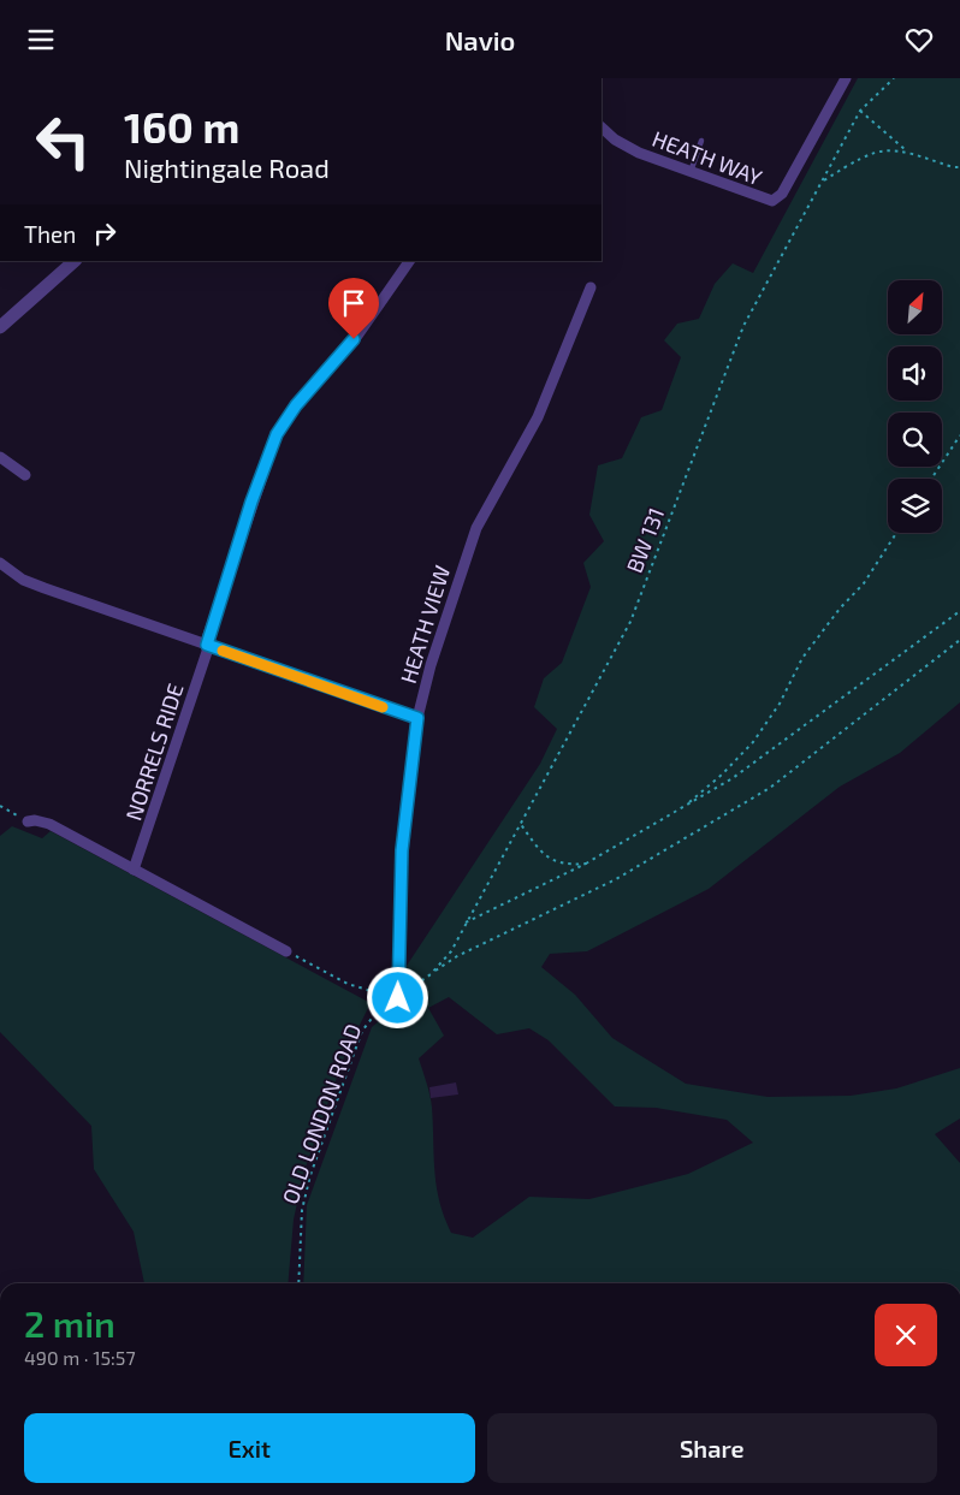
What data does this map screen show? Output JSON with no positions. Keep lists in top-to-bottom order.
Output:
{
  "streets": {
    "street": ["HEATH WAY", "HEATH VIEW", "NORRELS RIDE"],
    "path": ["BW 131", "OLD LONDON ROAD"]
  },
  "crossings": [
    ["BW 131", "HEATH VIEW"],
    ["BW 131", "OLD LONDON ROAD"],
    ["HEATH VIEW", "OLD LONDON ROAD"]
  ],
  "north": "top right",
  "page": {
    "header": "Navio",
    "turn": ["160 m", "Nightingale Road"],
    "then": "Then",
    "heading": ["2 min", "490 m · 15:57"],
    "buttons": ["Exit", "Share"]
  }
}
